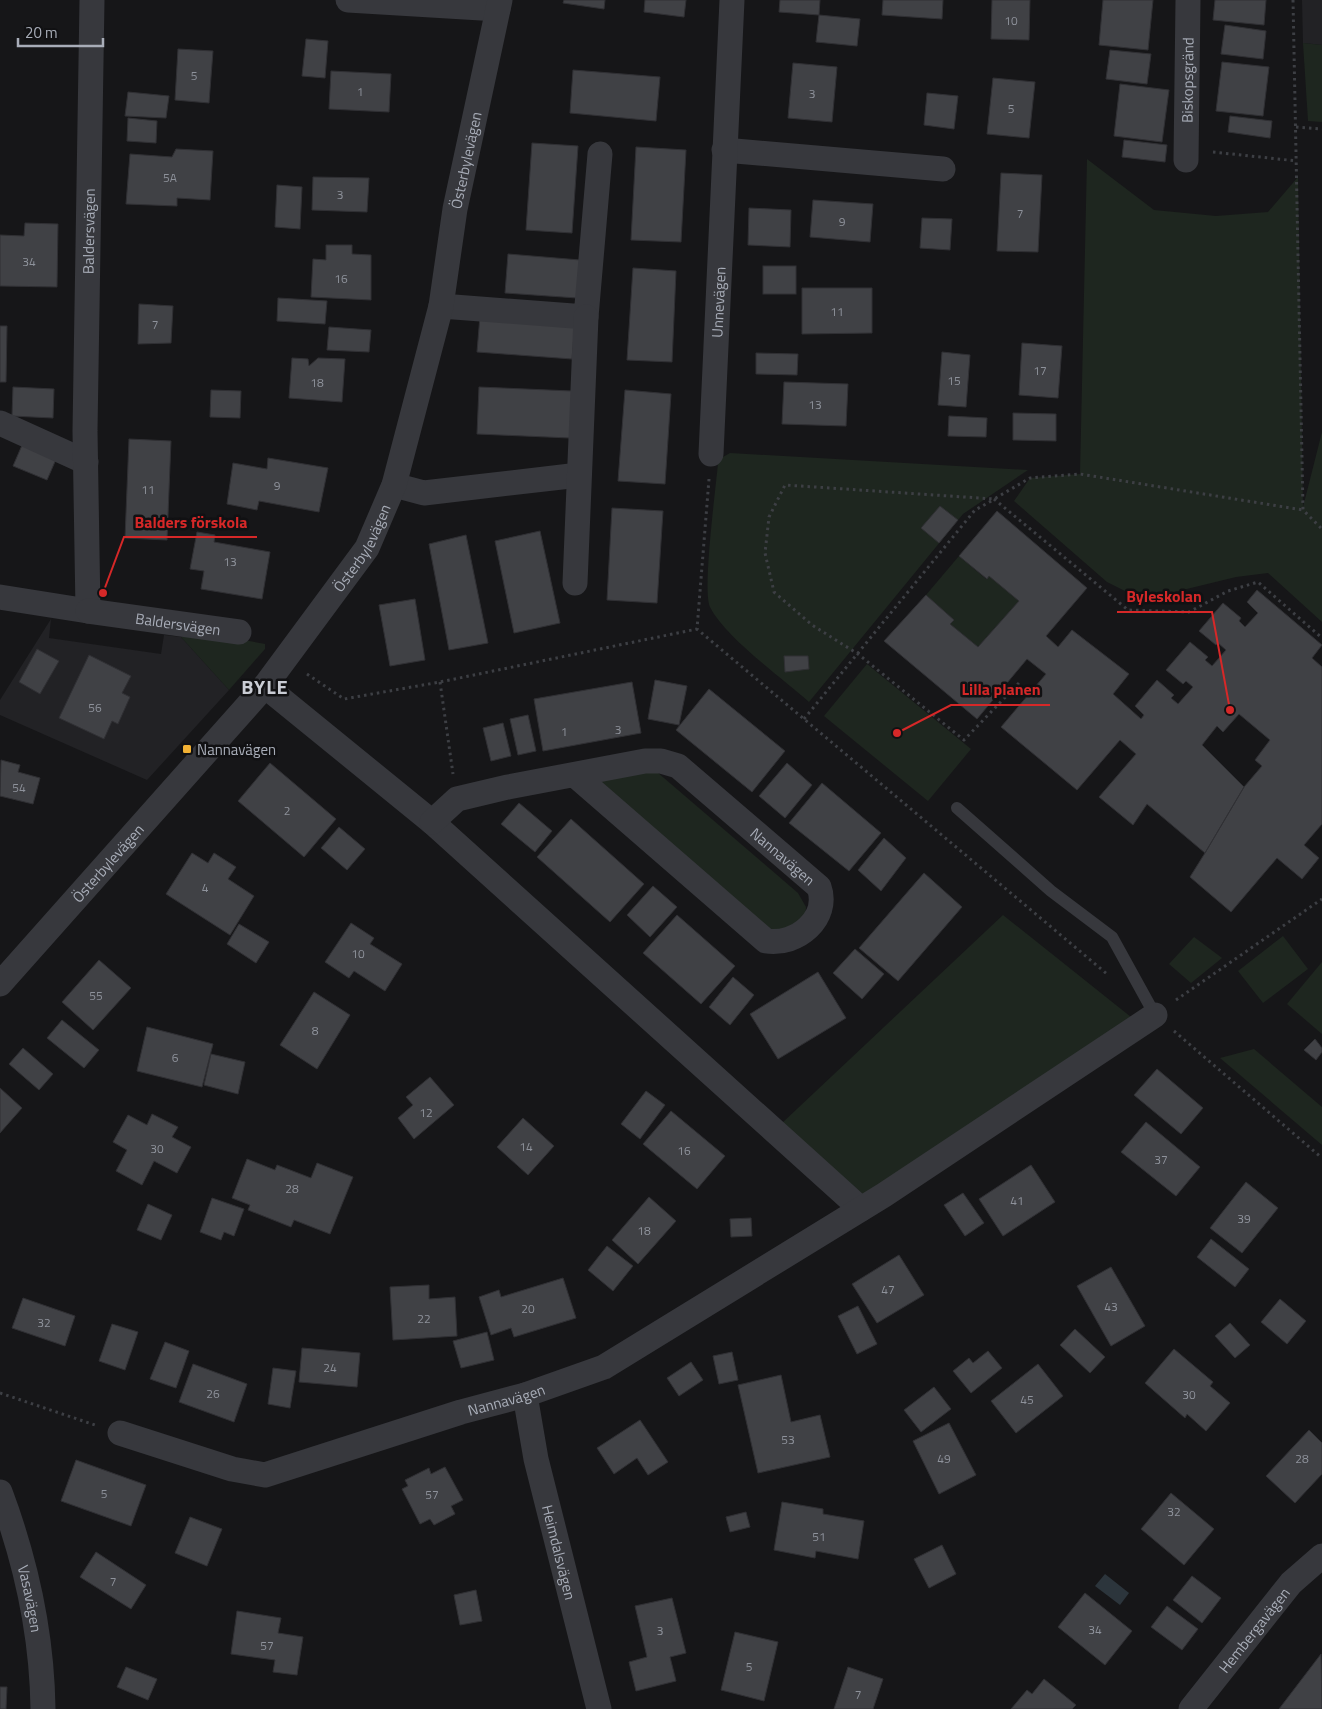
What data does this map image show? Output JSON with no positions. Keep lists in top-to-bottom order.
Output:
{
  "streets": {
    "street": [
      "Biskopsgränd",
      "Österbylevägen",
      "Baldersvägen",
      "Unnevägen",
      "Nannavägen",
      "Heimdalsvägen",
      "Vasavägen",
      "Hembergavägen"
    ]
  },
  "crossings": [
    ["Nannavägen", "Heimdalsvägen"]
  ],
  "districts": ["BYLE"],
  "places": {
    "other": ["Balders förskola", "Byleskolan", "Lilla planen"],
    "transit": ["Nannavägen"]
  },
  "house_numbers": [
    "10",
    "5",
    "1",
    "3",
    "5",
    "5A",
    "3",
    "7",
    "9",
    "34",
    "16",
    "11",
    "7",
    "17",
    "15",
    "18",
    "13",
    "9",
    "11",
    "13",
    "56",
    "3",
    "1",
    "54",
    "2",
    "4",
    "10",
    "55",
    "8",
    "6",
    "12",
    "14",
    "30",
    "16",
    "37",
    "28",
    "41",
    "39",
    "18",
    "47",
    "43",
    "20",
    "22",
    "32",
    "24",
    "26",
    "30",
    "45",
    "53",
    "49",
    "28",
    "5",
    "57",
    "32",
    "51",
    "7",
    "34",
    "3",
    "57",
    "5",
    "7"
  ],
  "scale_bar": "20 m"
}
